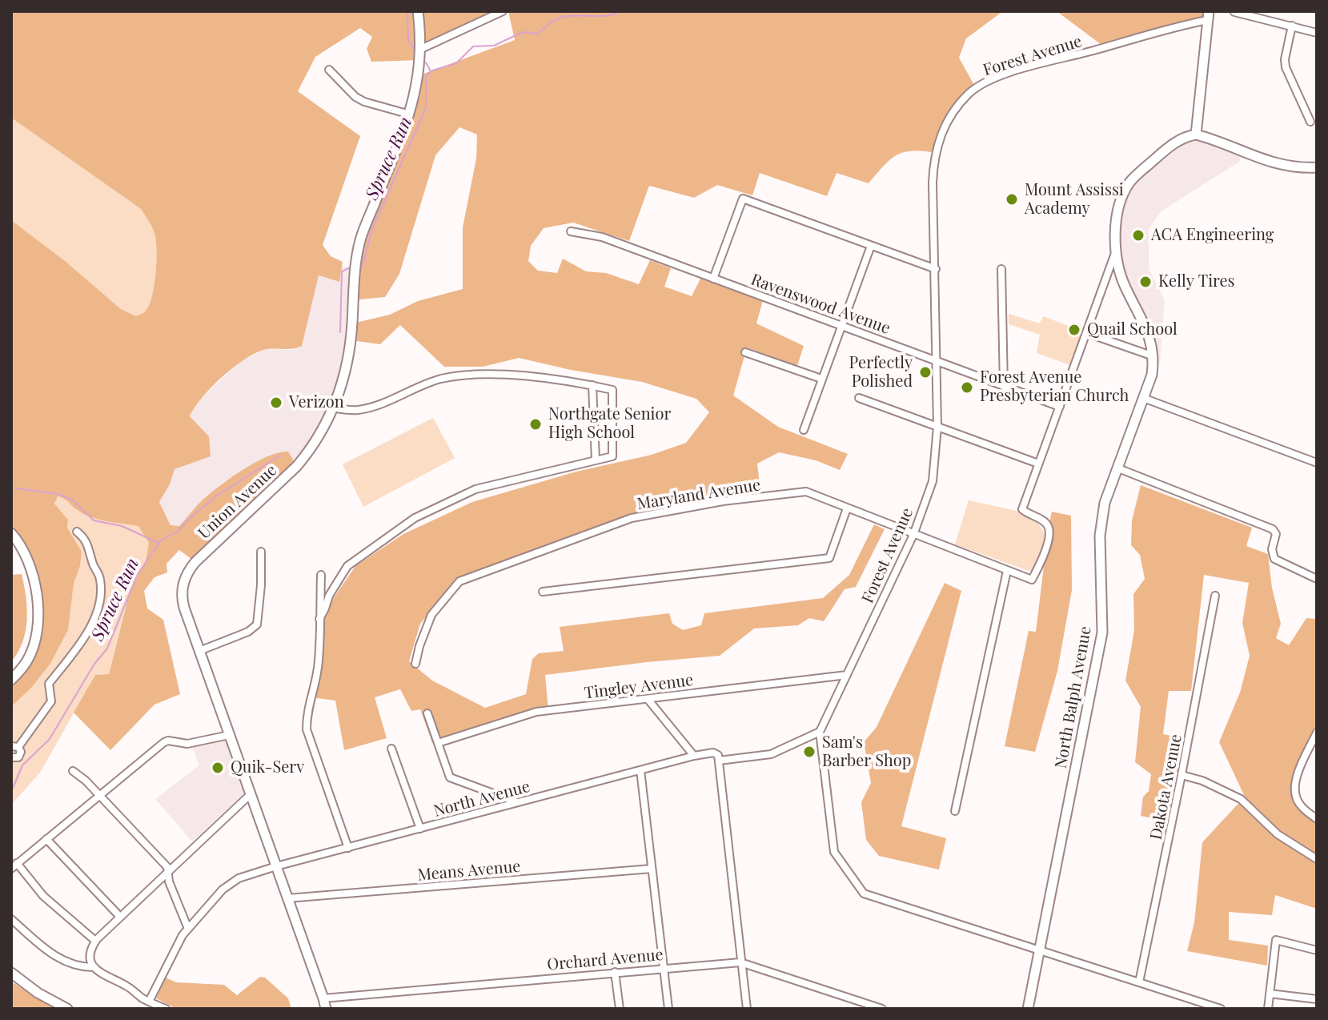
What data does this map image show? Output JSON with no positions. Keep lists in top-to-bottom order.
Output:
{
  "streets": {
    "street": [
      "Forest Avenue",
      "Ravenswood Avenue",
      "Maryland Avenue",
      "Union Avenue",
      "Tingley Avenue",
      "North Balph Avenue",
      "Dakota Avenue",
      "North Avenue",
      "Means Avenue",
      "Orchard Avenue"
    ]
  },
  "crossings": [
    ["Forest Avenue", "Ravenswood Avenue"],
    ["Forest Avenue", "Maryland Avenue"],
    ["Forest Avenue", "Tingley Avenue"],
    ["Union Avenue", "North Avenue"],
    ["Union Avenue", "Means Avenue"],
    ["Union Avenue", "Orchard Avenue"]
  ],
  "water": ["Spruce Run"],
  "places": [
    "Mount Assissi Academy",
    "ACA Engineering",
    "Kelly Tires",
    "Quail School",
    "Perfectly Polished",
    "Forest Avenue Presbyterian Church",
    "Verizon",
    "Northgate Senior High School",
    "Sam's Barber Shop",
    "Quik-Serv"
  ]
}
